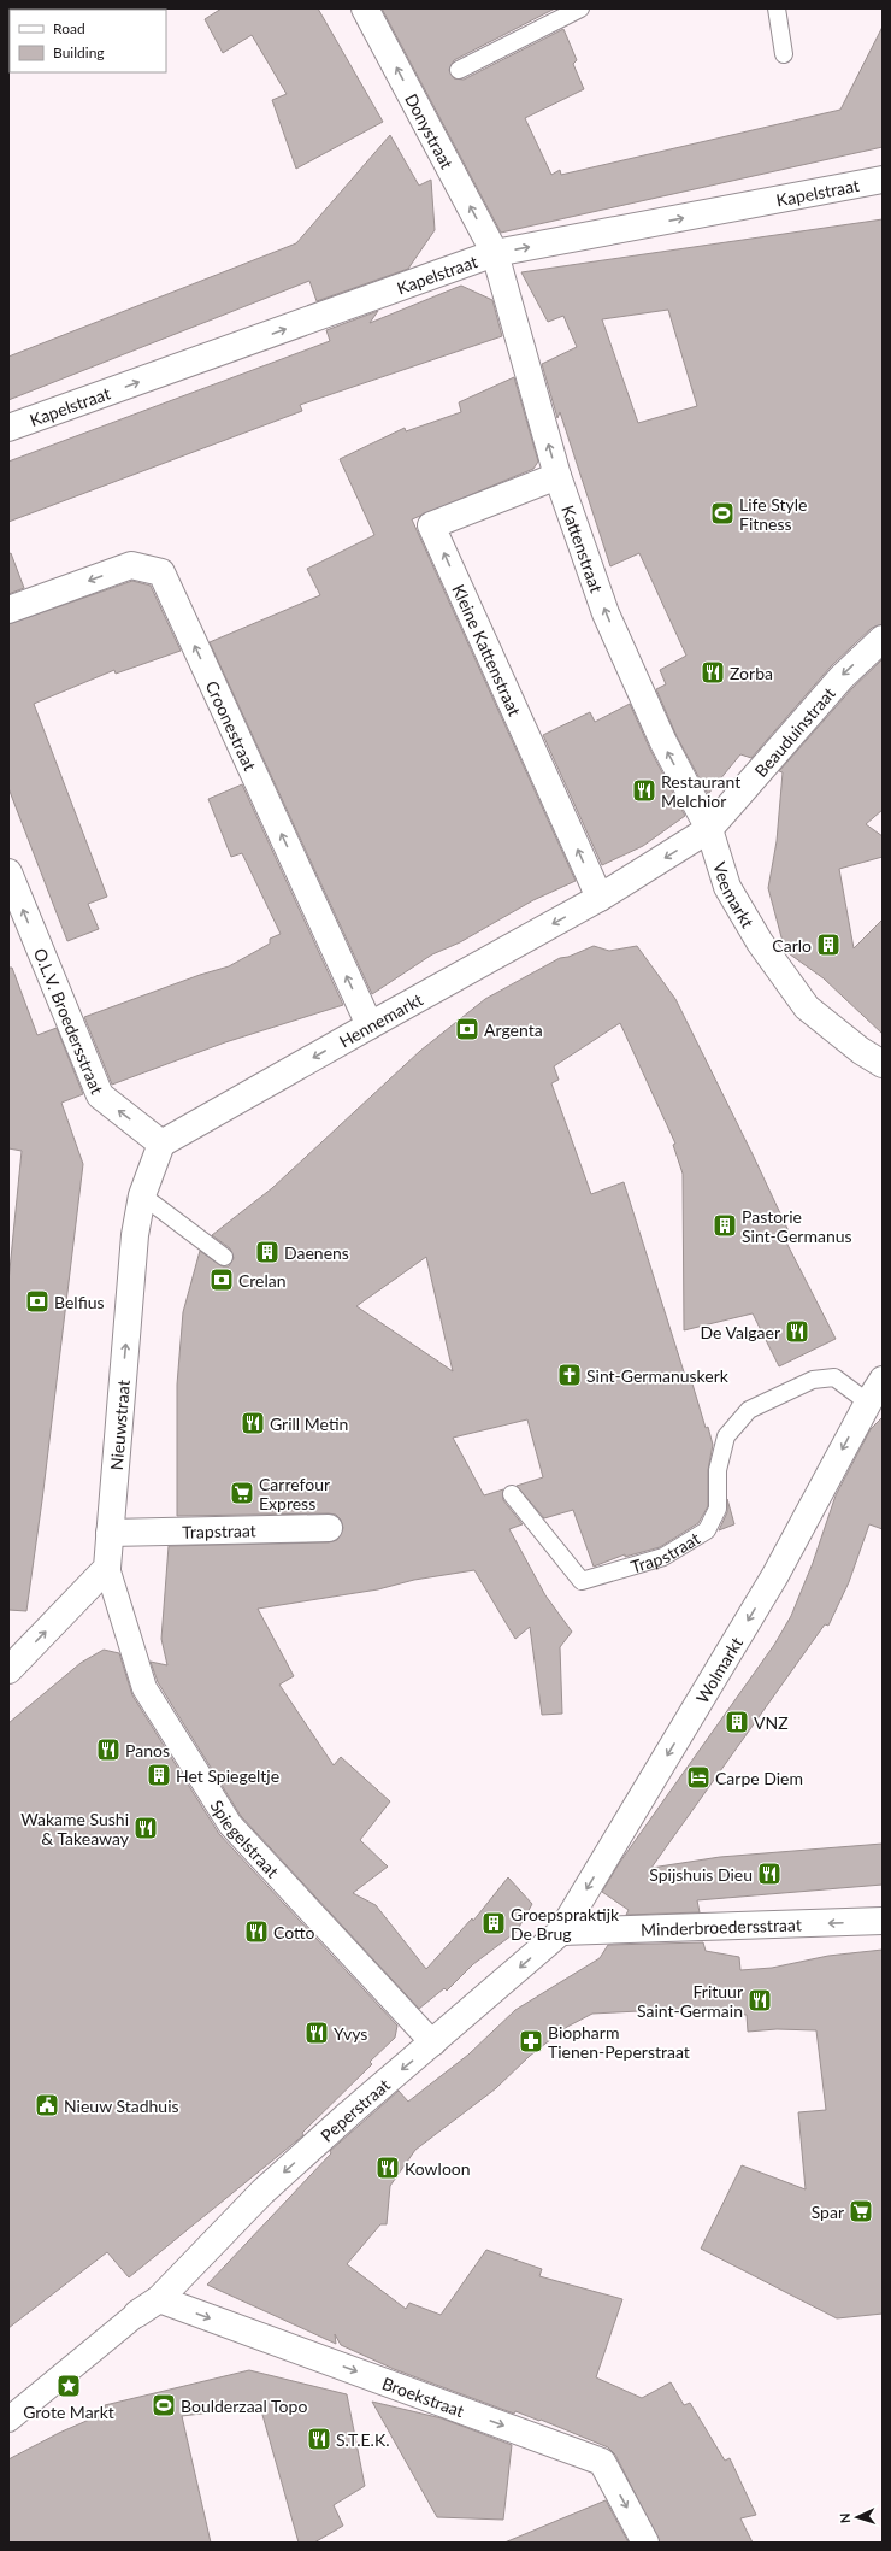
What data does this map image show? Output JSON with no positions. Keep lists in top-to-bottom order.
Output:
{
  "streets": {
    "street": [
      "Donystraat",
      "Kapelstraat",
      "Kattenstraat",
      "Kleine Kattenstraat",
      "Croonestraat",
      "Beauduinstraat",
      "Veemarkt",
      "O.L.V. Broedersstraat",
      "Hennemarkt",
      "Nieuwstraat",
      "Trapstraat",
      "Wolmarkt",
      "Spiegelstraat",
      "Minderbroedersstraat",
      "Peperstraat",
      "Broekstraat"
    ]
  },
  "crossings": [
    ["Donystraat", "Kapelstraat"],
    ["Donystraat", "Kattenstraat"],
    ["Kapelstraat", "Kattenstraat"],
    ["Kattenstraat", "Kleine Kattenstraat"],
    ["Kattenstraat", "Beauduinstraat"],
    ["Kattenstraat", "Veemarkt"],
    ["Kleine Kattenstraat", "Hennemarkt"],
    ["Croonestraat", "Hennemarkt"],
    ["Beauduinstraat", "Veemarkt"],
    ["O.L.V. Broedersstraat", "Hennemarkt"],
    ["O.L.V. Broedersstraat", "Nieuwstraat"],
    ["Hennemarkt", "Nieuwstraat"],
    ["Nieuwstraat", "Trapstraat"],
    ["Nieuwstraat", "Spiegelstraat"],
    ["Trapstraat", "Wolmarkt"],
    ["Wolmarkt", "Minderbroedersstraat"],
    ["Wolmarkt", "Peperstraat"],
    ["Spiegelstraat", "Peperstraat"],
    ["Minderbroedersstraat", "Peperstraat"],
    ["Peperstraat", "Broekstraat"]
  ],
  "one_way": [
    "Donystraat",
    "Kapelstraat",
    "Kattenstraat",
    "Croonestraat",
    "Beauduinstraat",
    "O.L.V. Broedersstraat",
    "Hennemarkt",
    "Nieuwstraat",
    "Wolmarkt",
    "Minderbroedersstraat",
    "Peperstraat",
    "Broekstraat"
  ],
  "places": {
    "sports": ["Life Style Fitness", "Boulderzaal Topo"],
    "restaurant": [
      "Zorba",
      "Restaurant Melchior",
      "De Valgaer",
      "Grill Metin",
      "Panos",
      "Wakame Sushi & Takeaway",
      "Spijshuis Dieu",
      "Cotto",
      "Frituur Saint-Germain",
      "Yvys",
      "Kowloon",
      "S.T.E.K."
    ],
    "building": [
      "Carlo",
      "Pastorie Sint-Germanus",
      "Daenens",
      "VNZ",
      "Het Spiegeltje",
      "Groepspraktijk De Brug"
    ],
    "bank": ["Argenta", "Crelan", "Belfius"],
    "church": ["Sint-Germanuskerk"],
    "supermarket": ["Carrefour Express", "Spar"],
    "hotel": ["Carpe Diem"],
    "pharmacy": ["Biopharm Tienen-Peperstraat"],
    "public building": ["Nieuw Stadhuis"],
    "place": ["Grote Markt"]
  },
  "legend": ["Road", "Building"],
  "north": "left"
}
